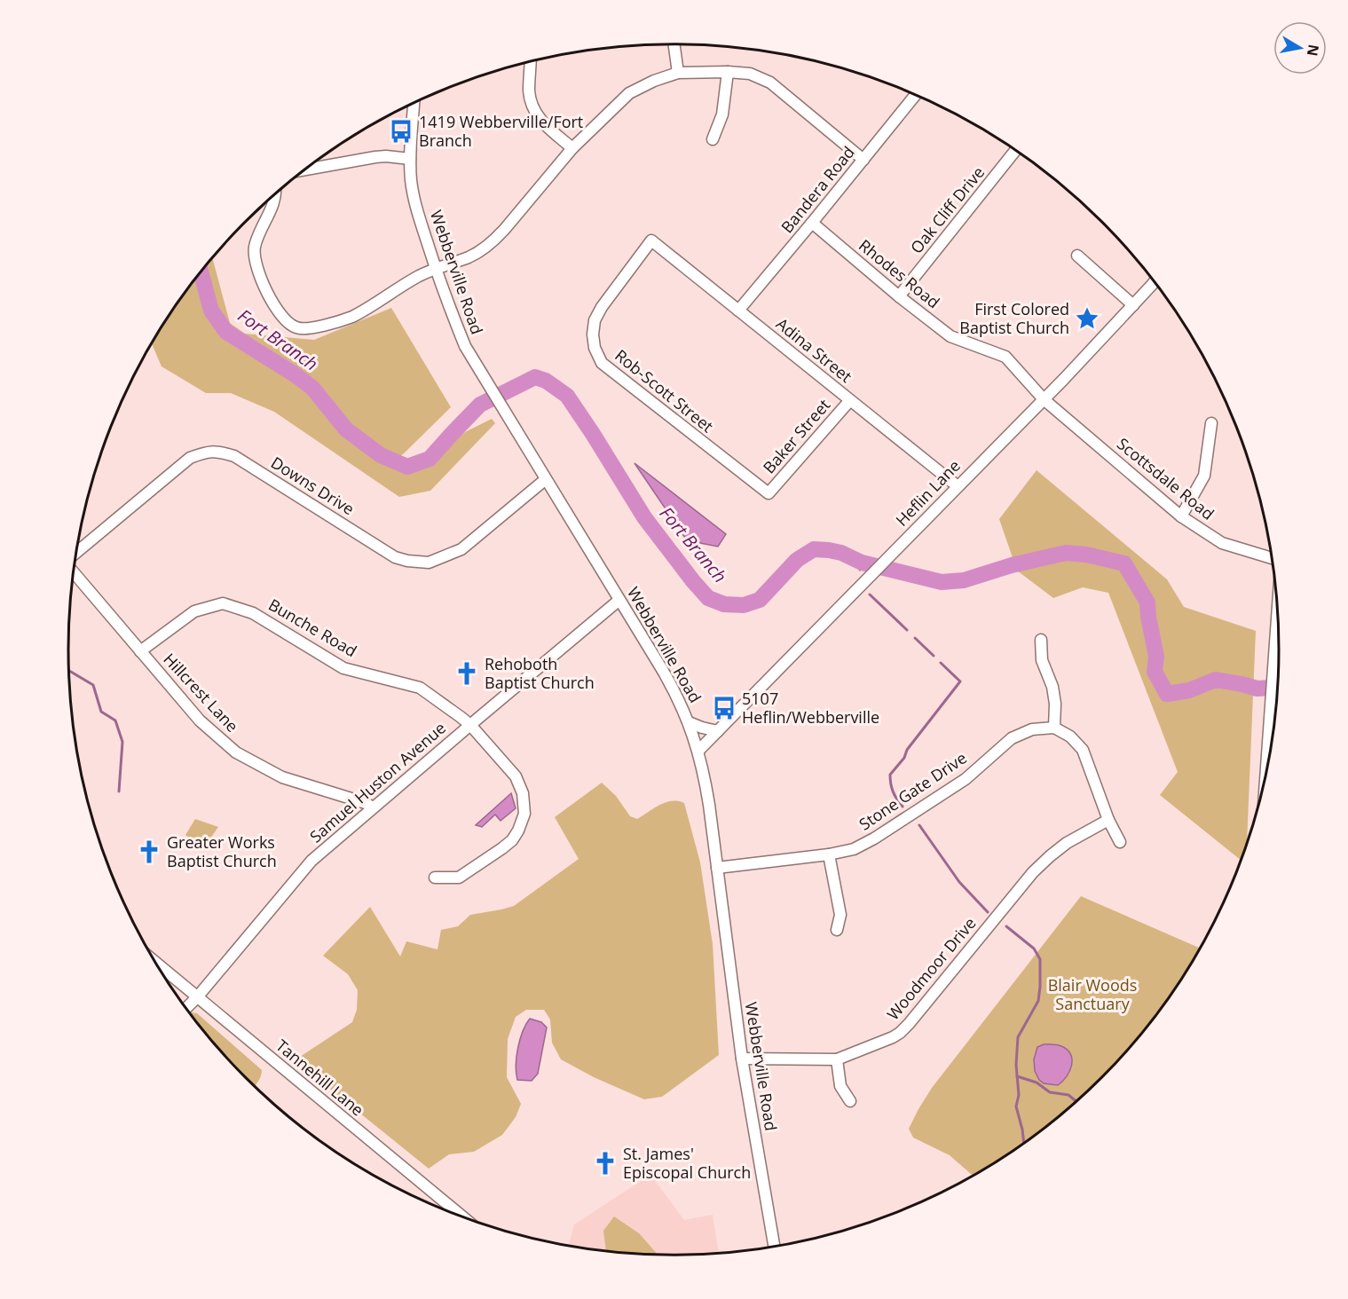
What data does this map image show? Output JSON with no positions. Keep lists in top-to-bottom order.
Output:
{
  "streets": {
    "street": [
      "Bandera Road",
      "Oak Cliff Drive",
      "Webberville Road",
      "Rhodes Road",
      "Adina Street",
      "Rob-Scott Street",
      "Baker Street",
      "Scottsdale Road",
      "Downs Drive",
      "Heflin Lane",
      "Bunche Road",
      "Hillcrest Lane",
      "Samuel Huston Avenue",
      "Stone Gate Drive",
      "Woodmoor Drive",
      "Tannehill Lane"
    ]
  },
  "crossings": [
    ["Bandera Road", "Rhodes Road"],
    ["Bandera Road", "Adina Street"],
    ["Oak Cliff Drive", "Rhodes Road"],
    ["Webberville Road", "Downs Drive"],
    ["Webberville Road", "Heflin Lane"],
    ["Webberville Road", "Samuel Huston Avenue"],
    ["Webberville Road", "Stone Gate Drive"],
    ["Webberville Road", "Woodmoor Drive"],
    ["Rhodes Road", "Scottsdale Road"],
    ["Rhodes Road", "Heflin Lane"],
    ["Adina Street", "Rob-Scott Street"],
    ["Adina Street", "Baker Street"],
    ["Adina Street", "Heflin Lane"],
    ["Rob-Scott Street", "Baker Street"],
    ["Scottsdale Road", "Heflin Lane"],
    ["Bunche Road", "Hillcrest Lane"],
    ["Bunche Road", "Samuel Huston Avenue"],
    ["Hillcrest Lane", "Samuel Huston Avenue"],
    ["Samuel Huston Avenue", "Tannehill Lane"]
  ],
  "water": ["Fort Branch"],
  "parks": ["Blair Woods Sanctuary"],
  "places": {
    "bus stop": ["1419 Webberville/Fort Branch", "5107 Heflin/Webberville"],
    "place": ["First Colored Baptist Church"],
    "church": ["Rehoboth Baptist Church", "Greater Works Baptist Church", "St. James' Episcopal Church"]
  },
  "north": "right"
}
